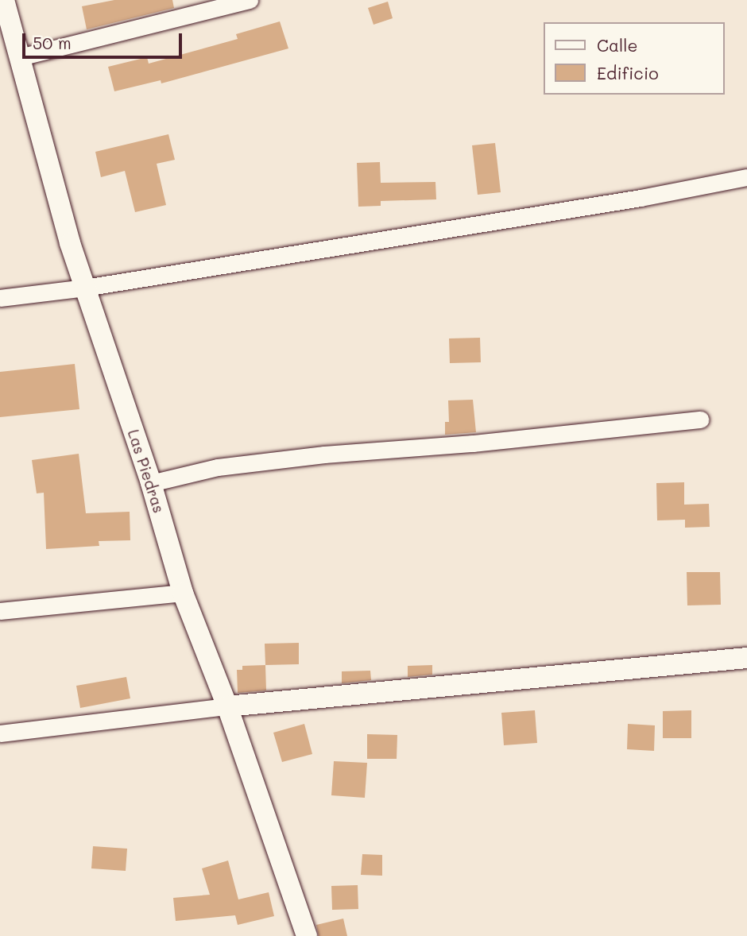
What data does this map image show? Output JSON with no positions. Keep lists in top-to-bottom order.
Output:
{
  "streets": {
    "street": ["Las Piedras"]
  },
  "legend": ["Calle", "Edificio"],
  "scale_bar": "50 m"
}
